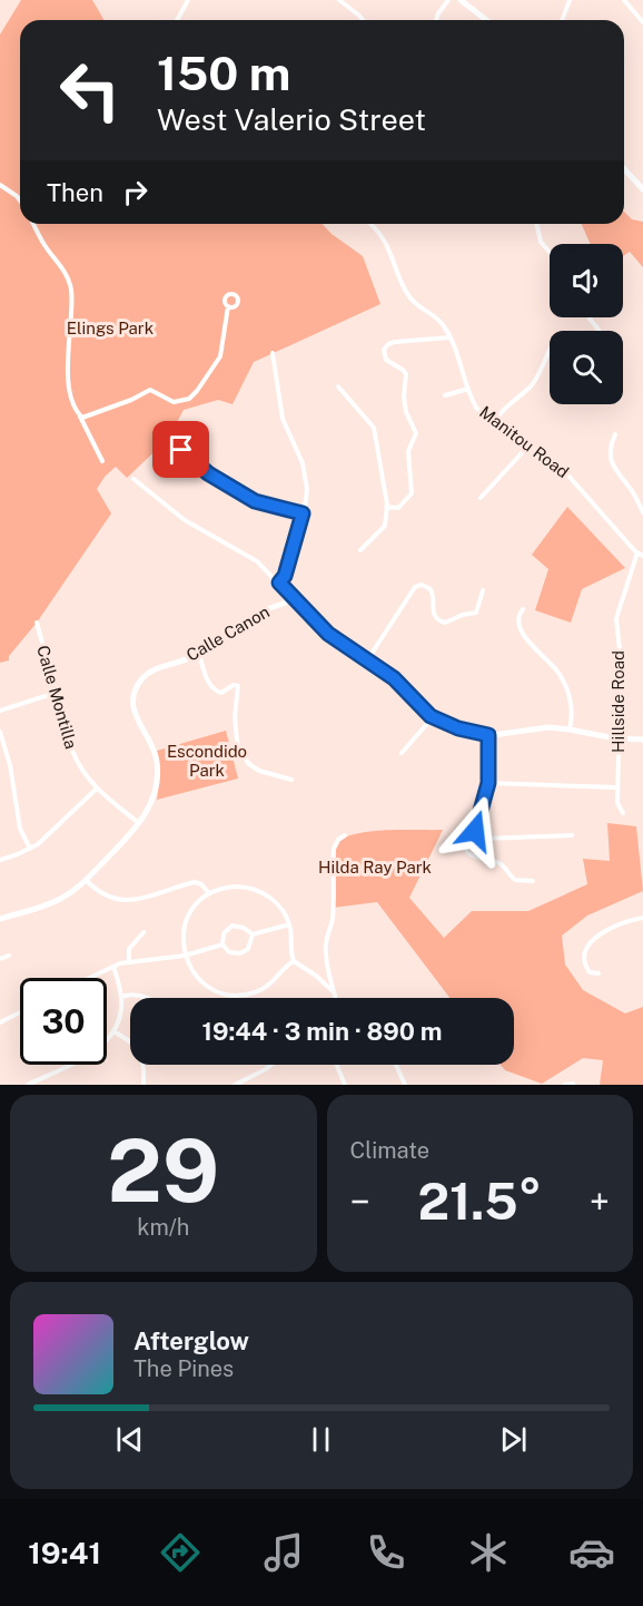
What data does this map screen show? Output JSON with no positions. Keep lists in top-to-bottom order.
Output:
{
  "streets": {
    "street": [
      "Manitou Road",
      "Calle Canon",
      "Calle Montilla",
      "Hillside Road"
    ]
  },
  "crossings": [
    ["Manitou Road", "Hillside Road"],
    ["Calle Canon", "Calle Montilla"]
  ],
  "parks": ["Elings Park", "Escondido Park", "Hilda Ray Park"],
  "page": {
    "turn": ["150 m", "West Valerio Street"],
    "then": "Then",
    "limit": "30",
    "trip": "19:44 · 3 min · 890 m",
    "tile": [
      ["29", "km/h"],
      "Climate"
    ],
    "heat": ["−", "21.5°", "+"],
    "song": ["Afterglow", "The Pines"],
    "tabs": "19:41"
  }
}
